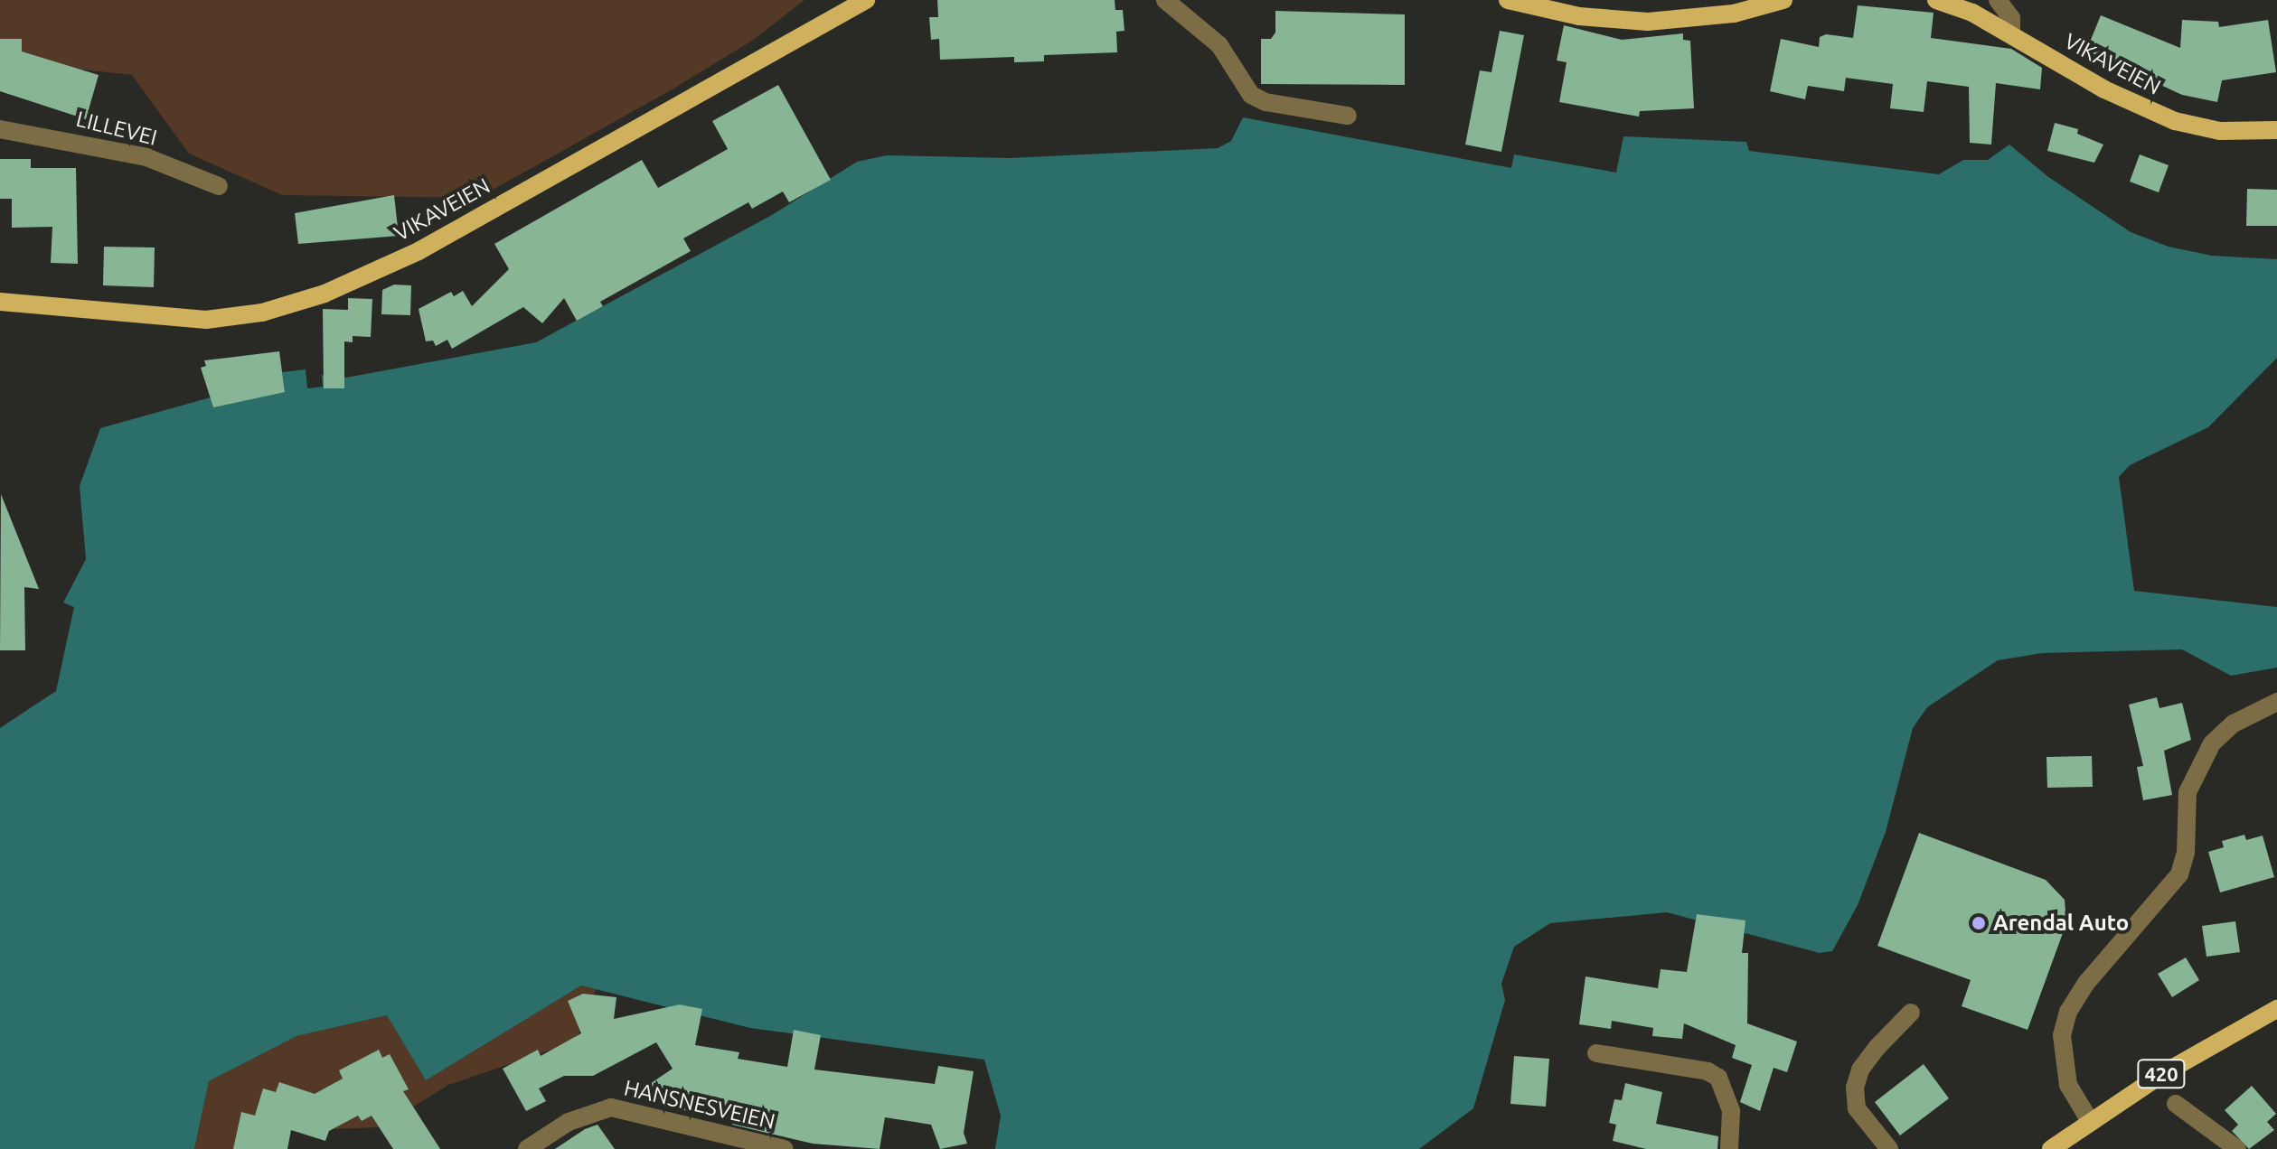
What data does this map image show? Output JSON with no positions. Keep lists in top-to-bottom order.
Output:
{
  "streets": {
    "main road": ["VIKAVEIEN", "420"],
    "street": ["LILLEVEI", "HANSNESVEIEN"]
  },
  "places": ["Arendal Auto"]
}
